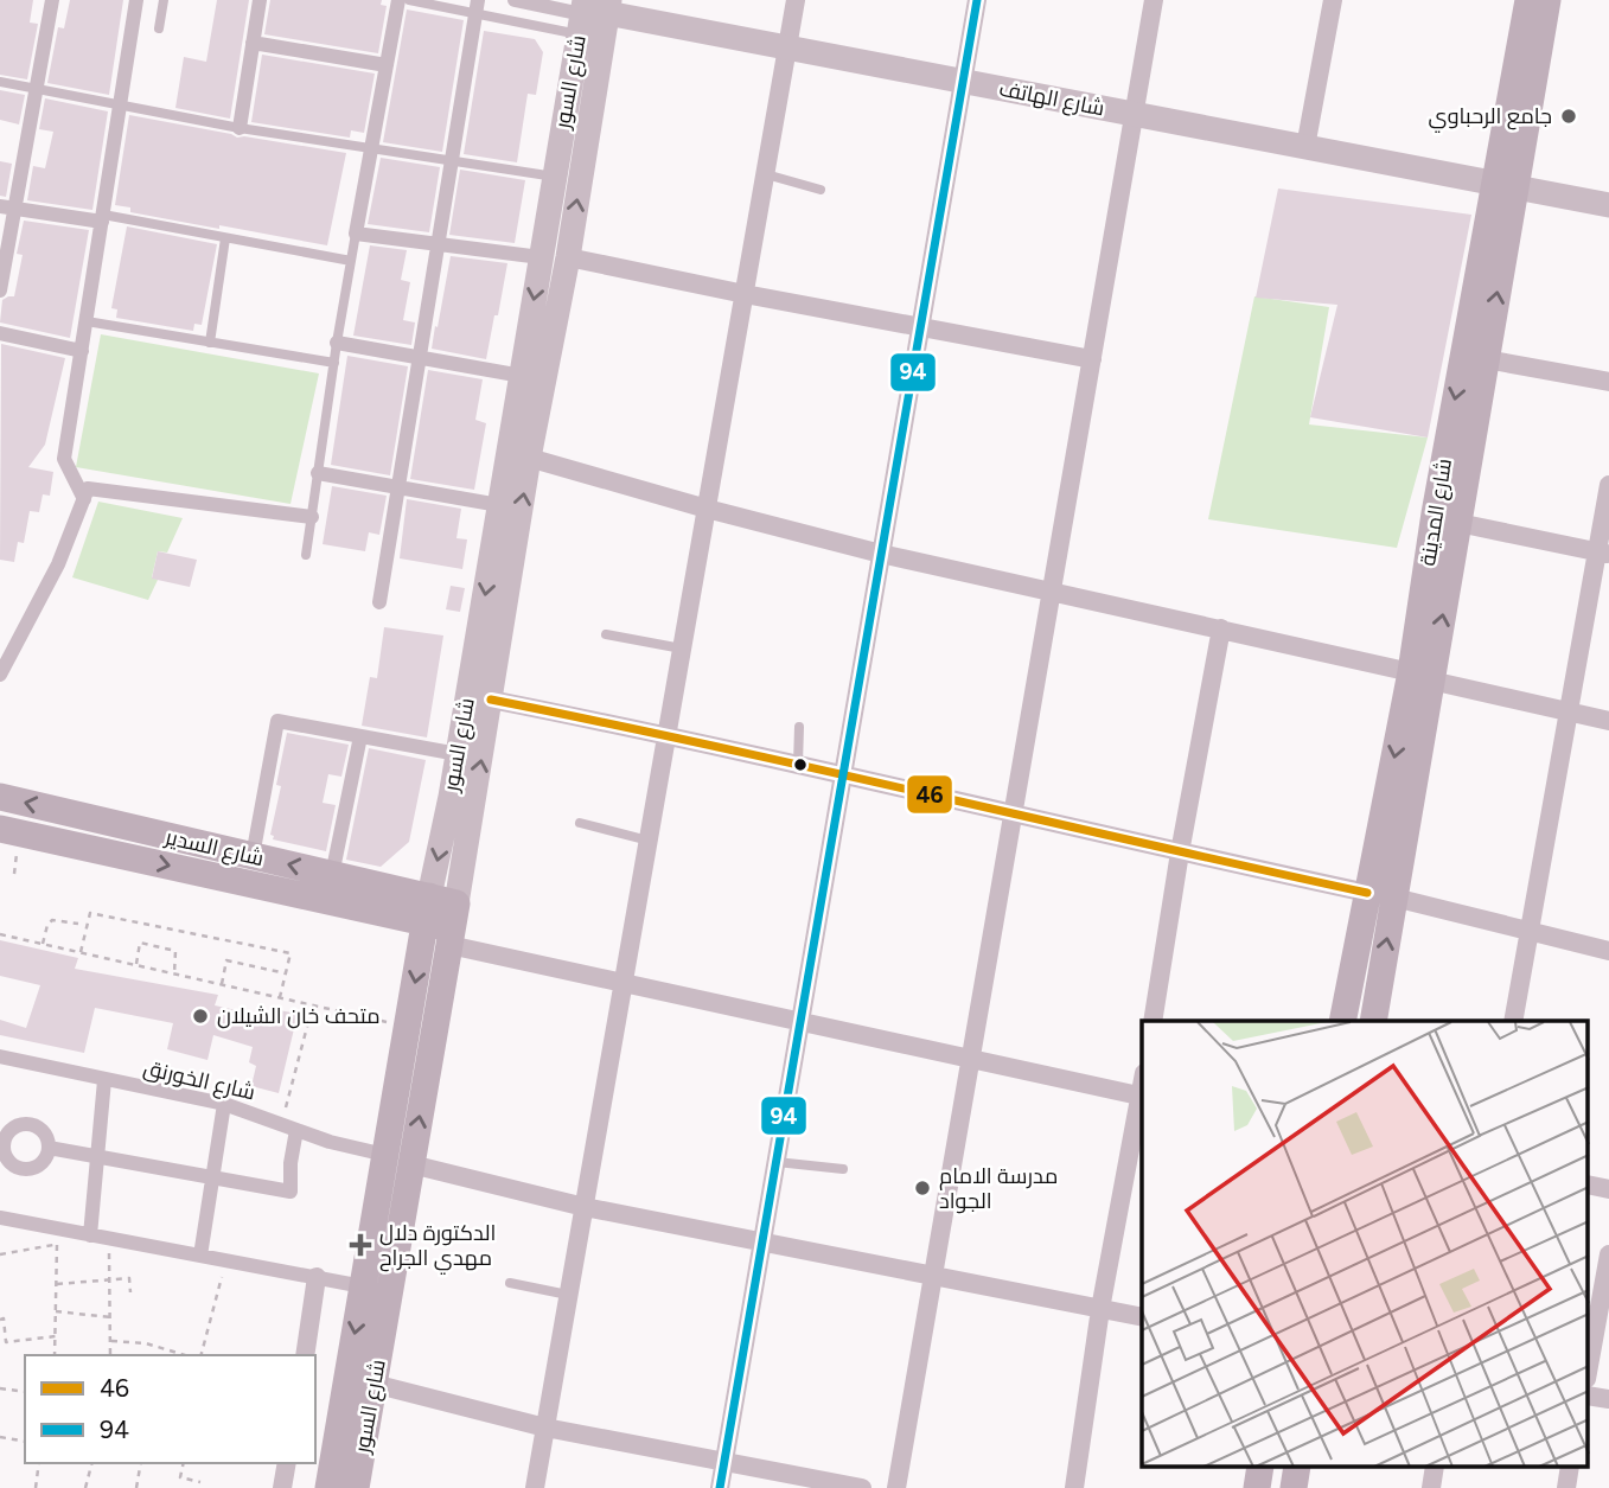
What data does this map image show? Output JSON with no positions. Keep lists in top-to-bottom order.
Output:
{
  "streets": {
    "main road": ["شارع السور", "شارع المدينة", "شارع السدير"],
    "street": ["شارع الهاتف", "شارع الخورنق"]
  },
  "crossings": [
    ["شارع السور", "شارع الهاتف"],
    ["شارع السور", "شارع السدير"],
    ["شارع السور", "شارع الخورنق"],
    ["شارع الهاتف", "شارع المدينة"]
  ],
  "places": {
    "other": ["جامع الرحباوي", "متحف خان الشيلان", "مدرسة الامام الجواد"],
    "health": ["الدكتورة دلال مهدي الجراح"]
  },
  "lines": ["transit line 94", "transit line 46"],
  "legend": ["46", "94"]
}
